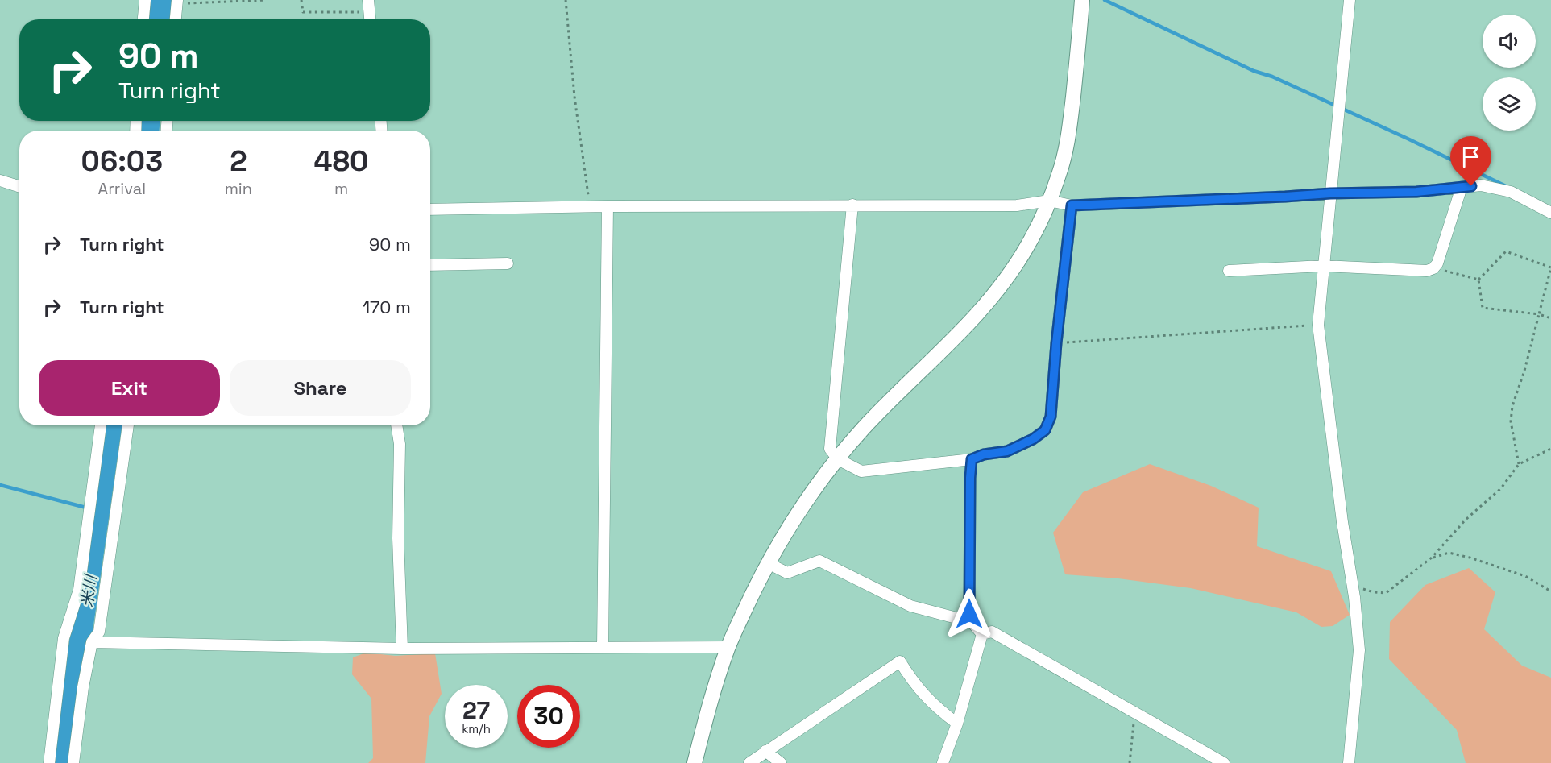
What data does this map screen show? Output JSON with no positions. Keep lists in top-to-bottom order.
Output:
{
  "water": ["米川"],
  "page": {
    "turn": ["90 m", "Turn right"],
    "eta": [
      "06:03",
      "Arrival",
      "2",
      "min",
      "480",
      "m"
    ],
    "list": [
      {
        "name": "Turn right",
        "value": "90 m"
      },
      {
        "name": "Turn right",
        "value": "170 m"
      }
    ],
    "buttons": ["Exit", "Share"],
    "speed": "27 km/h",
    "limit": "30"
  }
}
